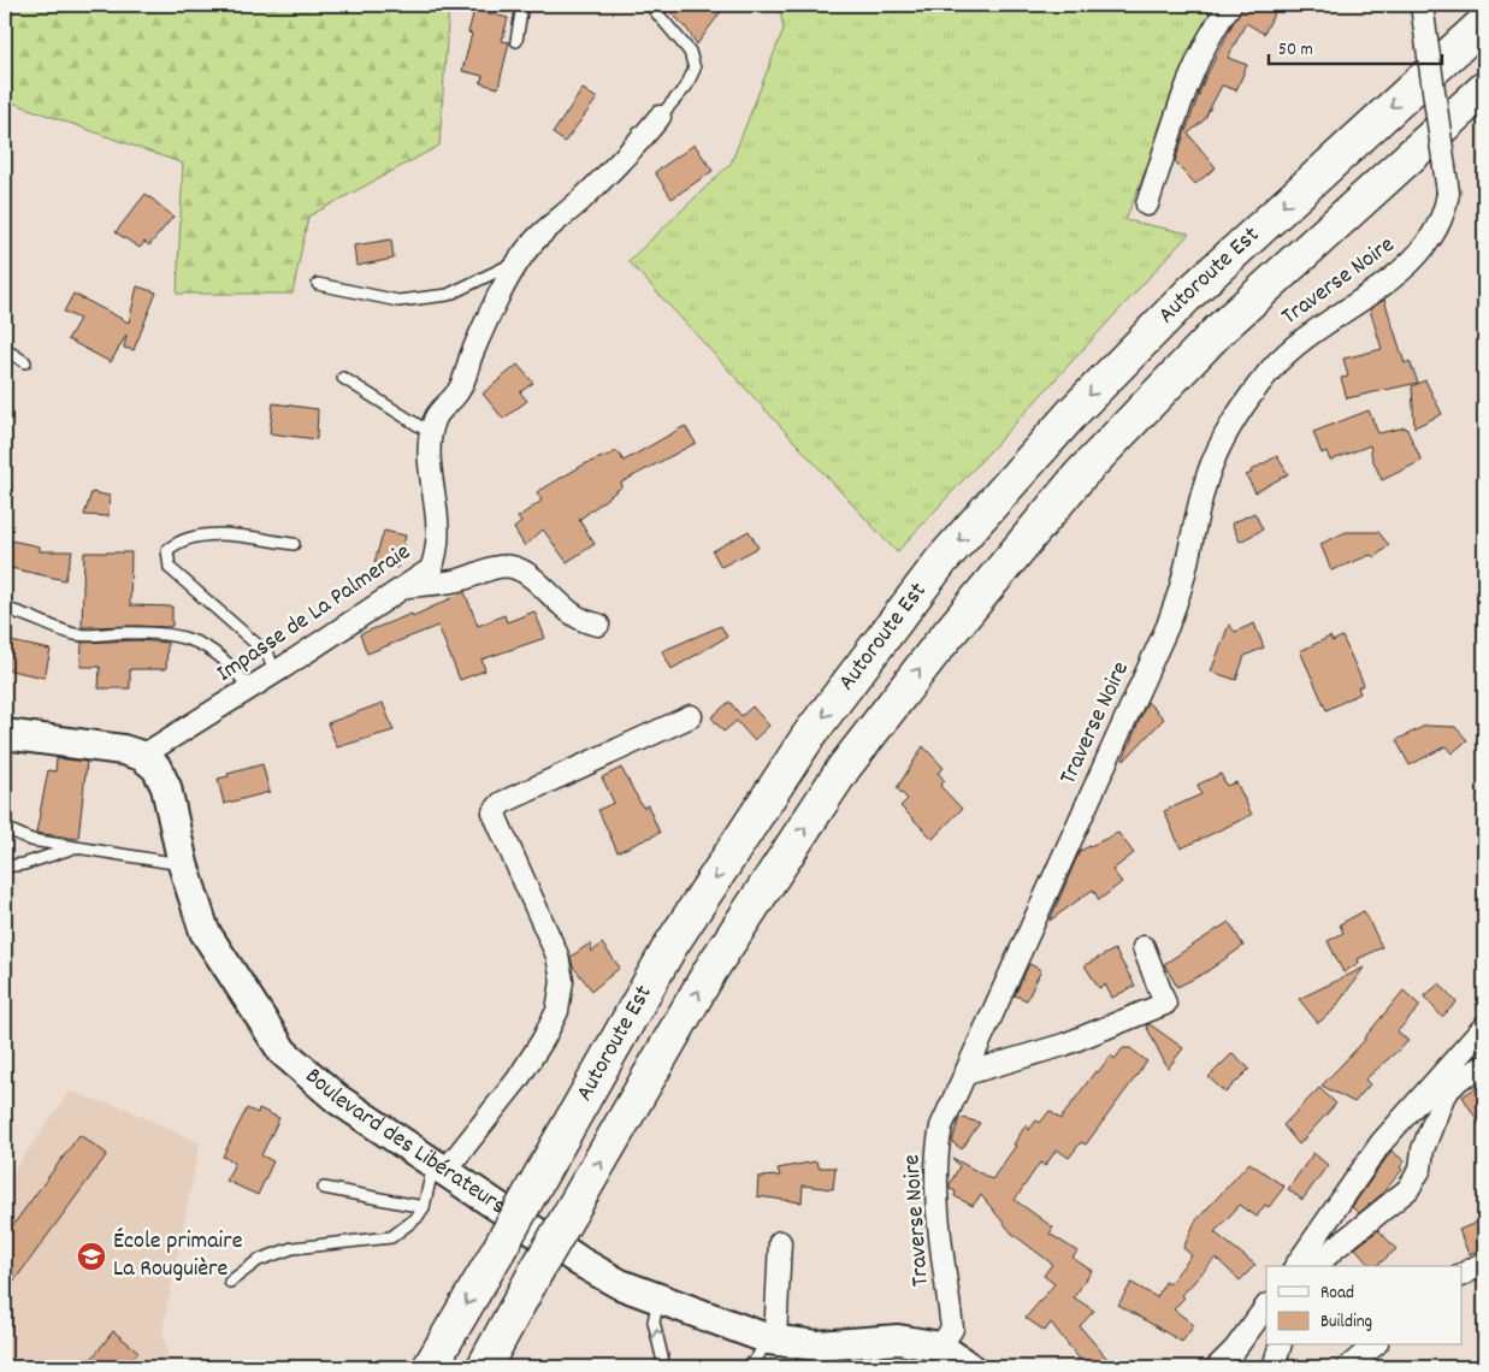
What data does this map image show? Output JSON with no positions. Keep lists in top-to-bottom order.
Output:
{
  "streets": {
    "highway": ["Autoroute Est"],
    "street": ["Traverse Noire", "Impasse de La Palmeraie", "Boulevard des Libérateurs"]
  },
  "crossings": [
    ["Traverse Noire", "Boulevard des Libérateurs"],
    ["Impasse de La Palmeraie", "Boulevard des Libérateurs"]
  ],
  "places": {
    "school or university": ["École primaire La Rouguière"]
  },
  "legend": ["Road", "Building"],
  "scale_bar": "50 m"
}
